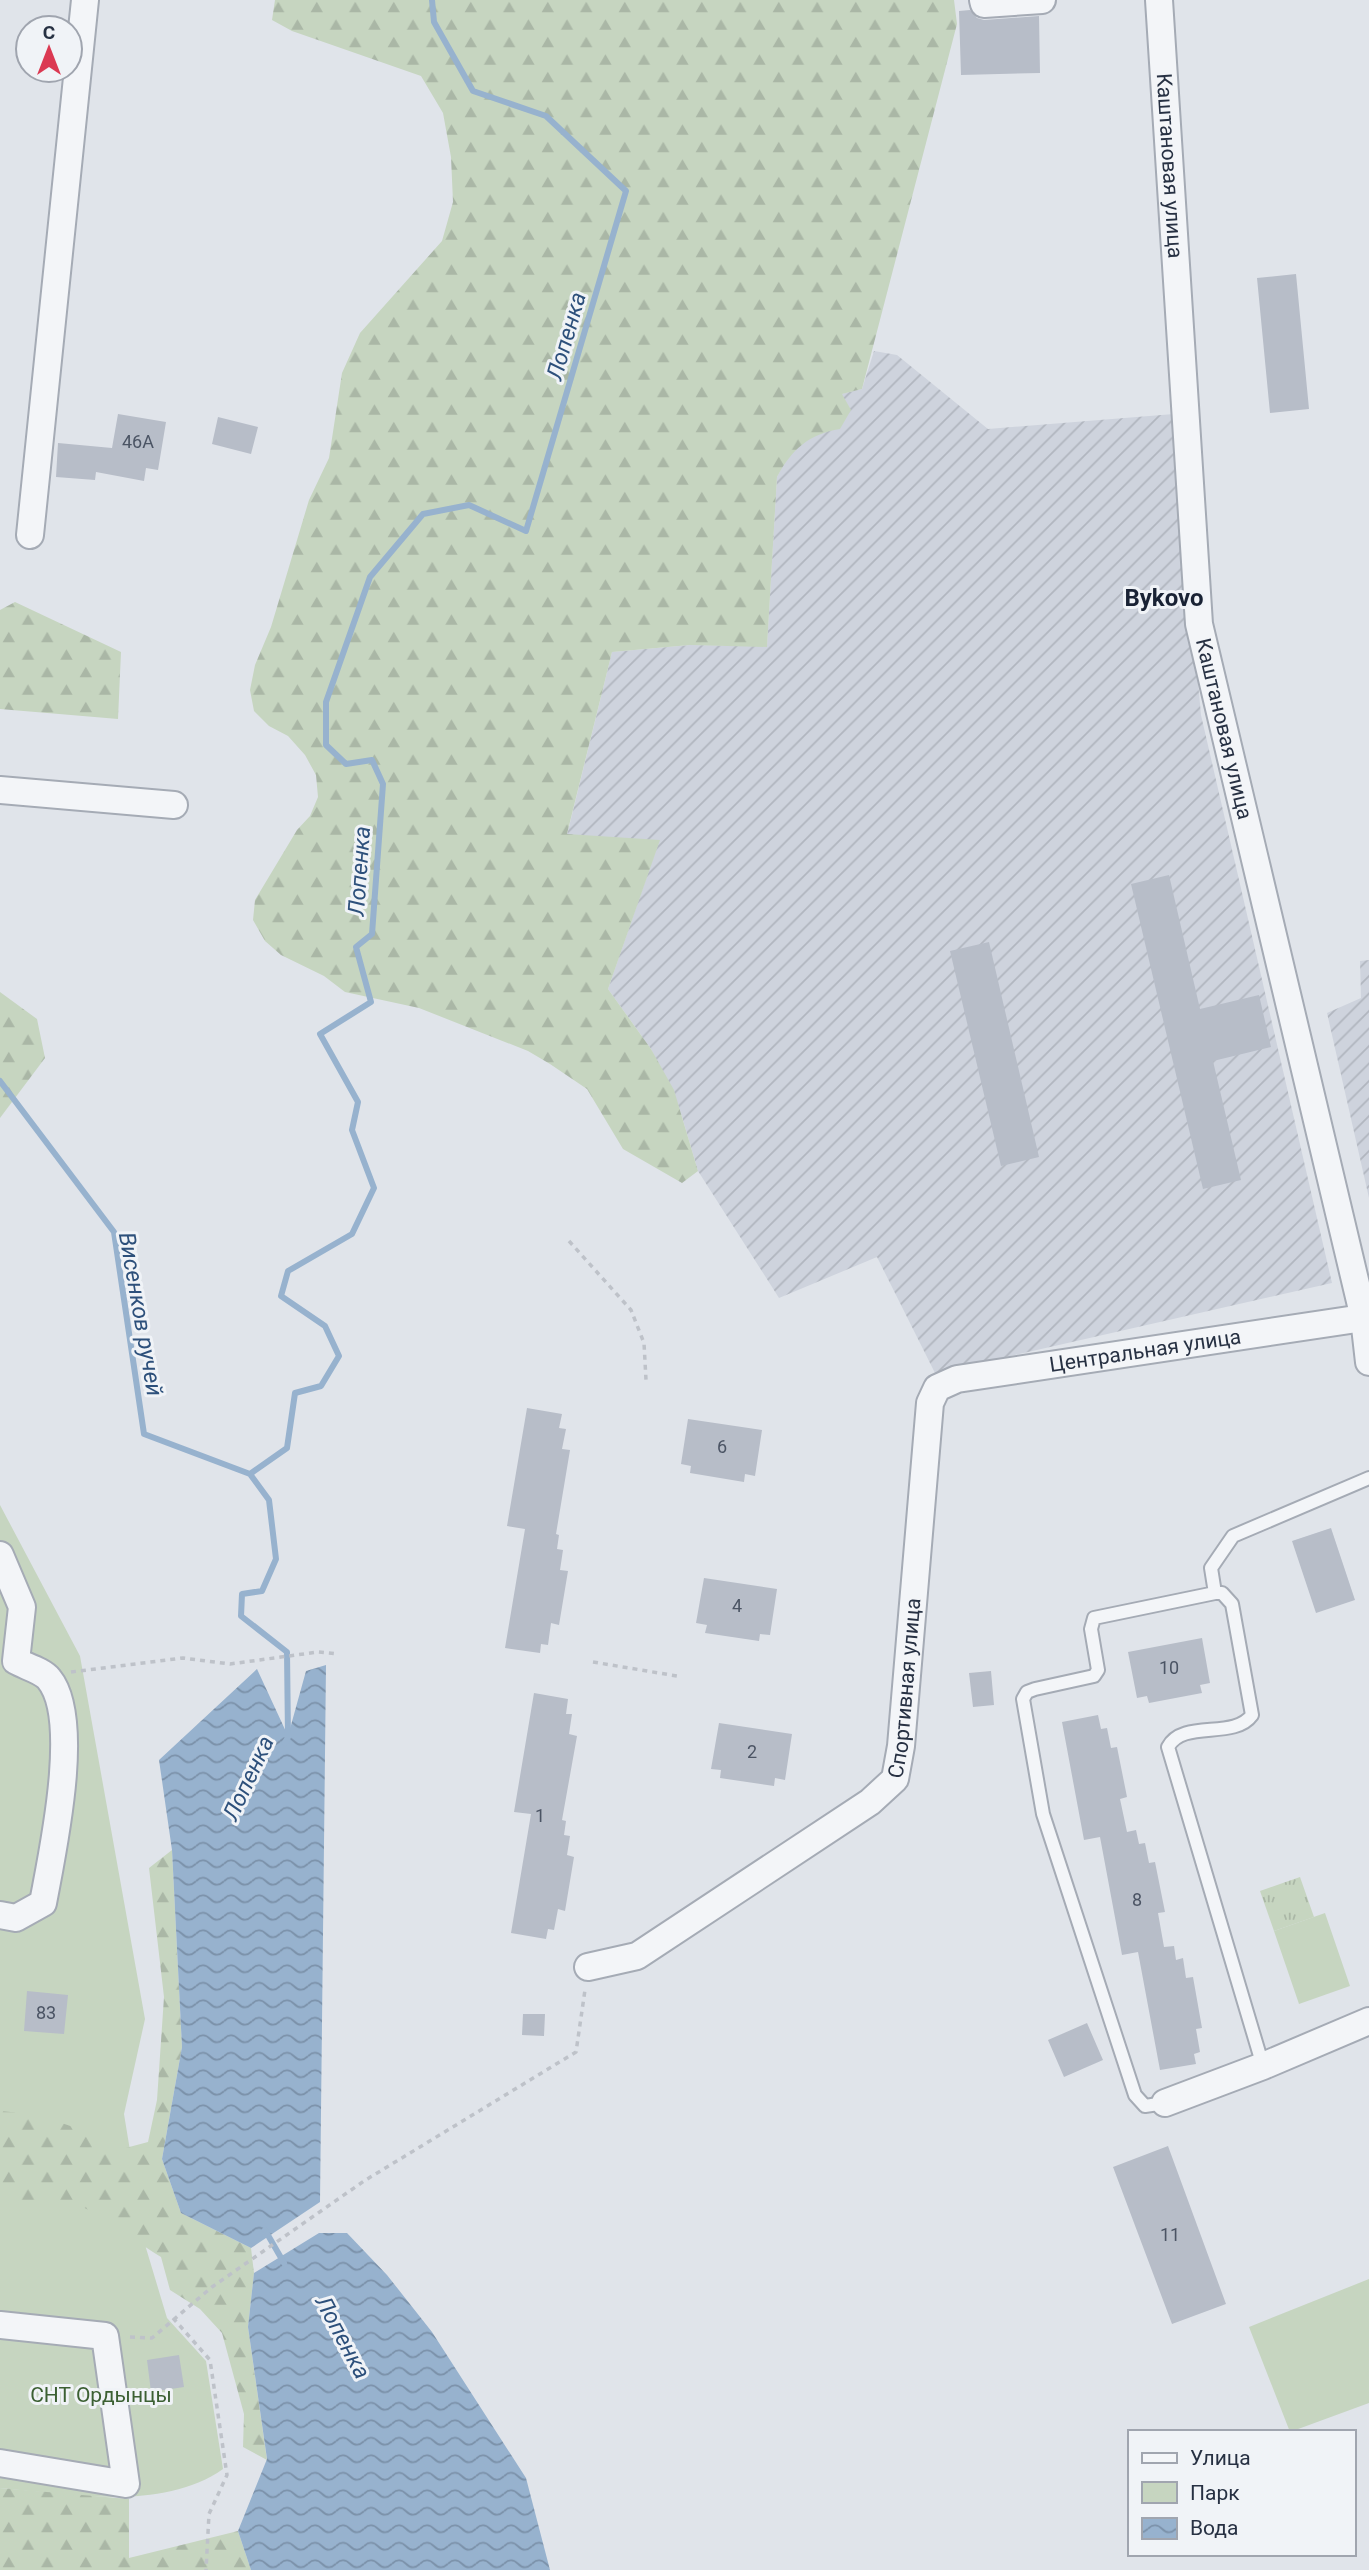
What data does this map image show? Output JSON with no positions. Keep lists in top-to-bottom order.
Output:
{
  "streets": {
    "street": ["Каштановая улица", "Центральная улица", "Спортивная улица"]
  },
  "crossings": [
    ["Каштановая улица", "Центральная улица"],
    ["Центральная улица", "Спортивная улица"]
  ],
  "districts": ["Bykovo"],
  "water": ["Лопенка", "Висенков ручей"],
  "parks": ["СНТ Ордынцы"],
  "house_numbers": [
    "46А",
    "6",
    "4",
    "10",
    "2",
    "1",
    "8",
    "83",
    "11"
  ],
  "legend": ["Улица", "Парк", "Вода"],
  "north": "top"
}
